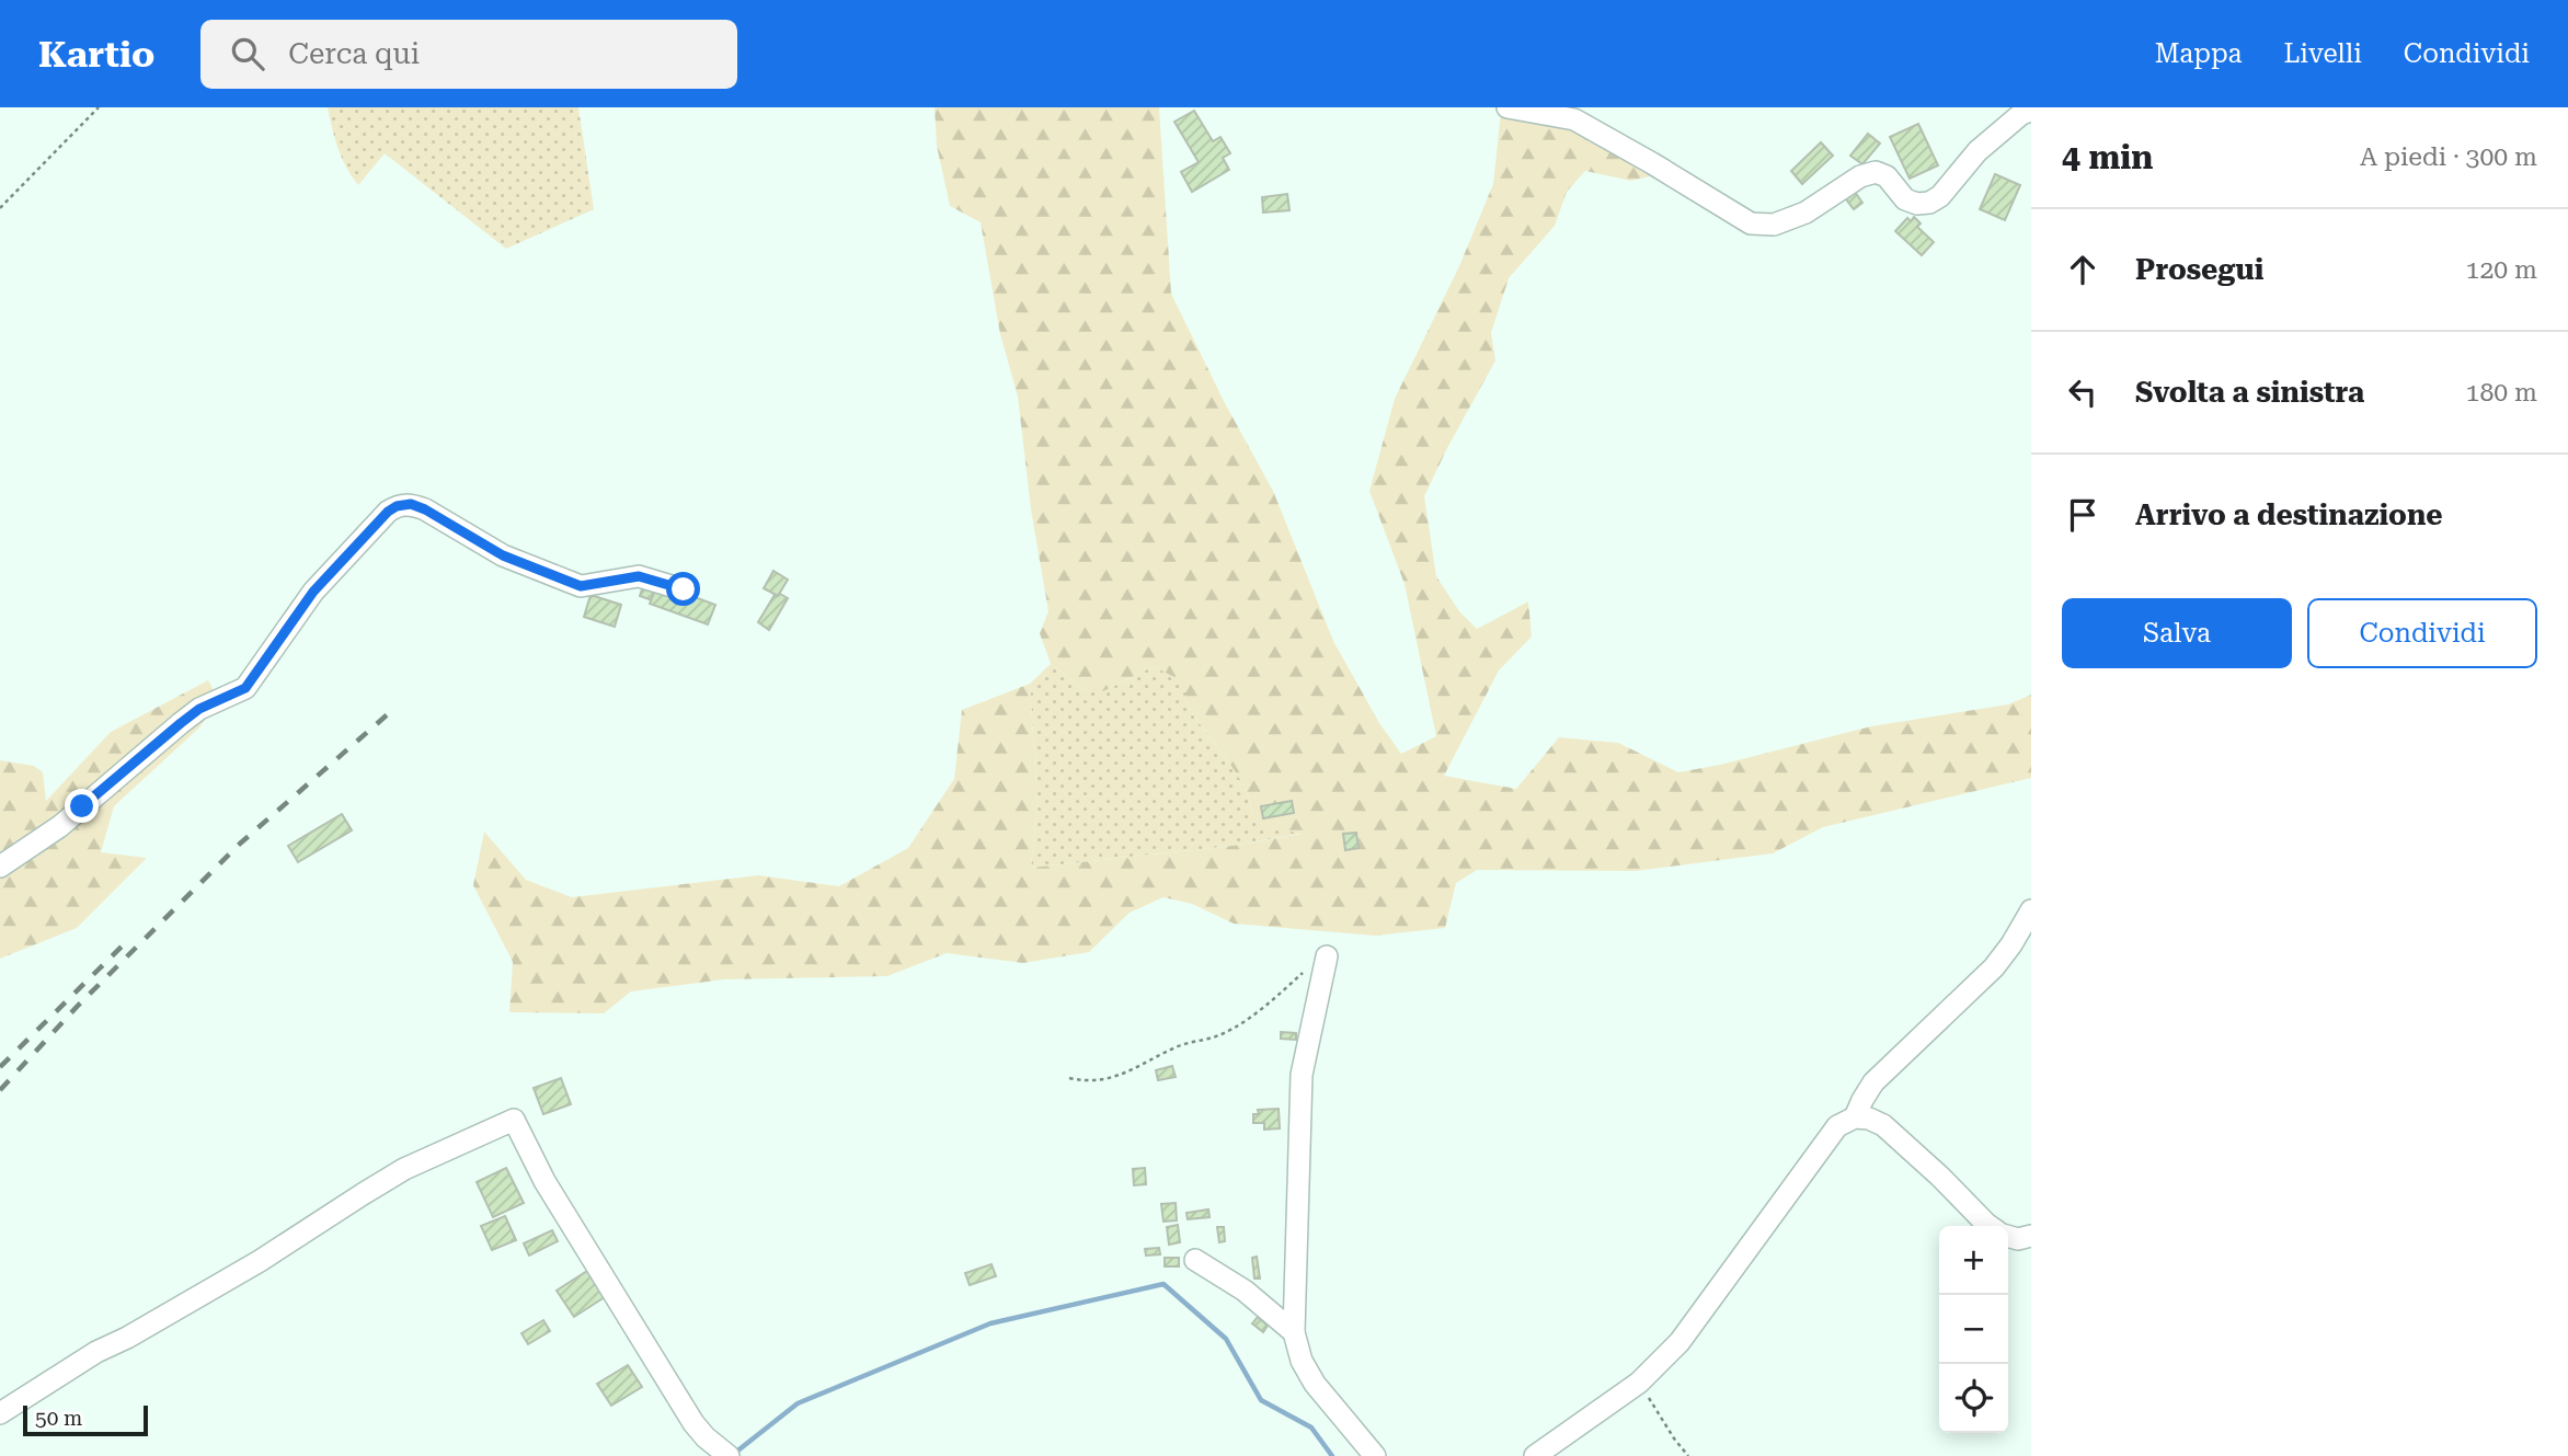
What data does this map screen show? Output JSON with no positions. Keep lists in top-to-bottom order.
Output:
{
  "scale_bar": "50 m",
  "page": {
    "header": "Kartio",
    "search": "Cerca qui",
    "nav": ["Mappa", "Livelli", "Condividi"],
    "heading": ["4 min", "A piedi · 300 m"],
    "list": [
      ["Prosegui", "120 m"],
      ["Svolta a sinistra", "180 m"],
      "Arrivo a destinazione"
    ],
    "buttons": ["Salva", "Condividi"],
    "map_buttons": ["+", "−"],
    "scale": "50 m"
  }
}
